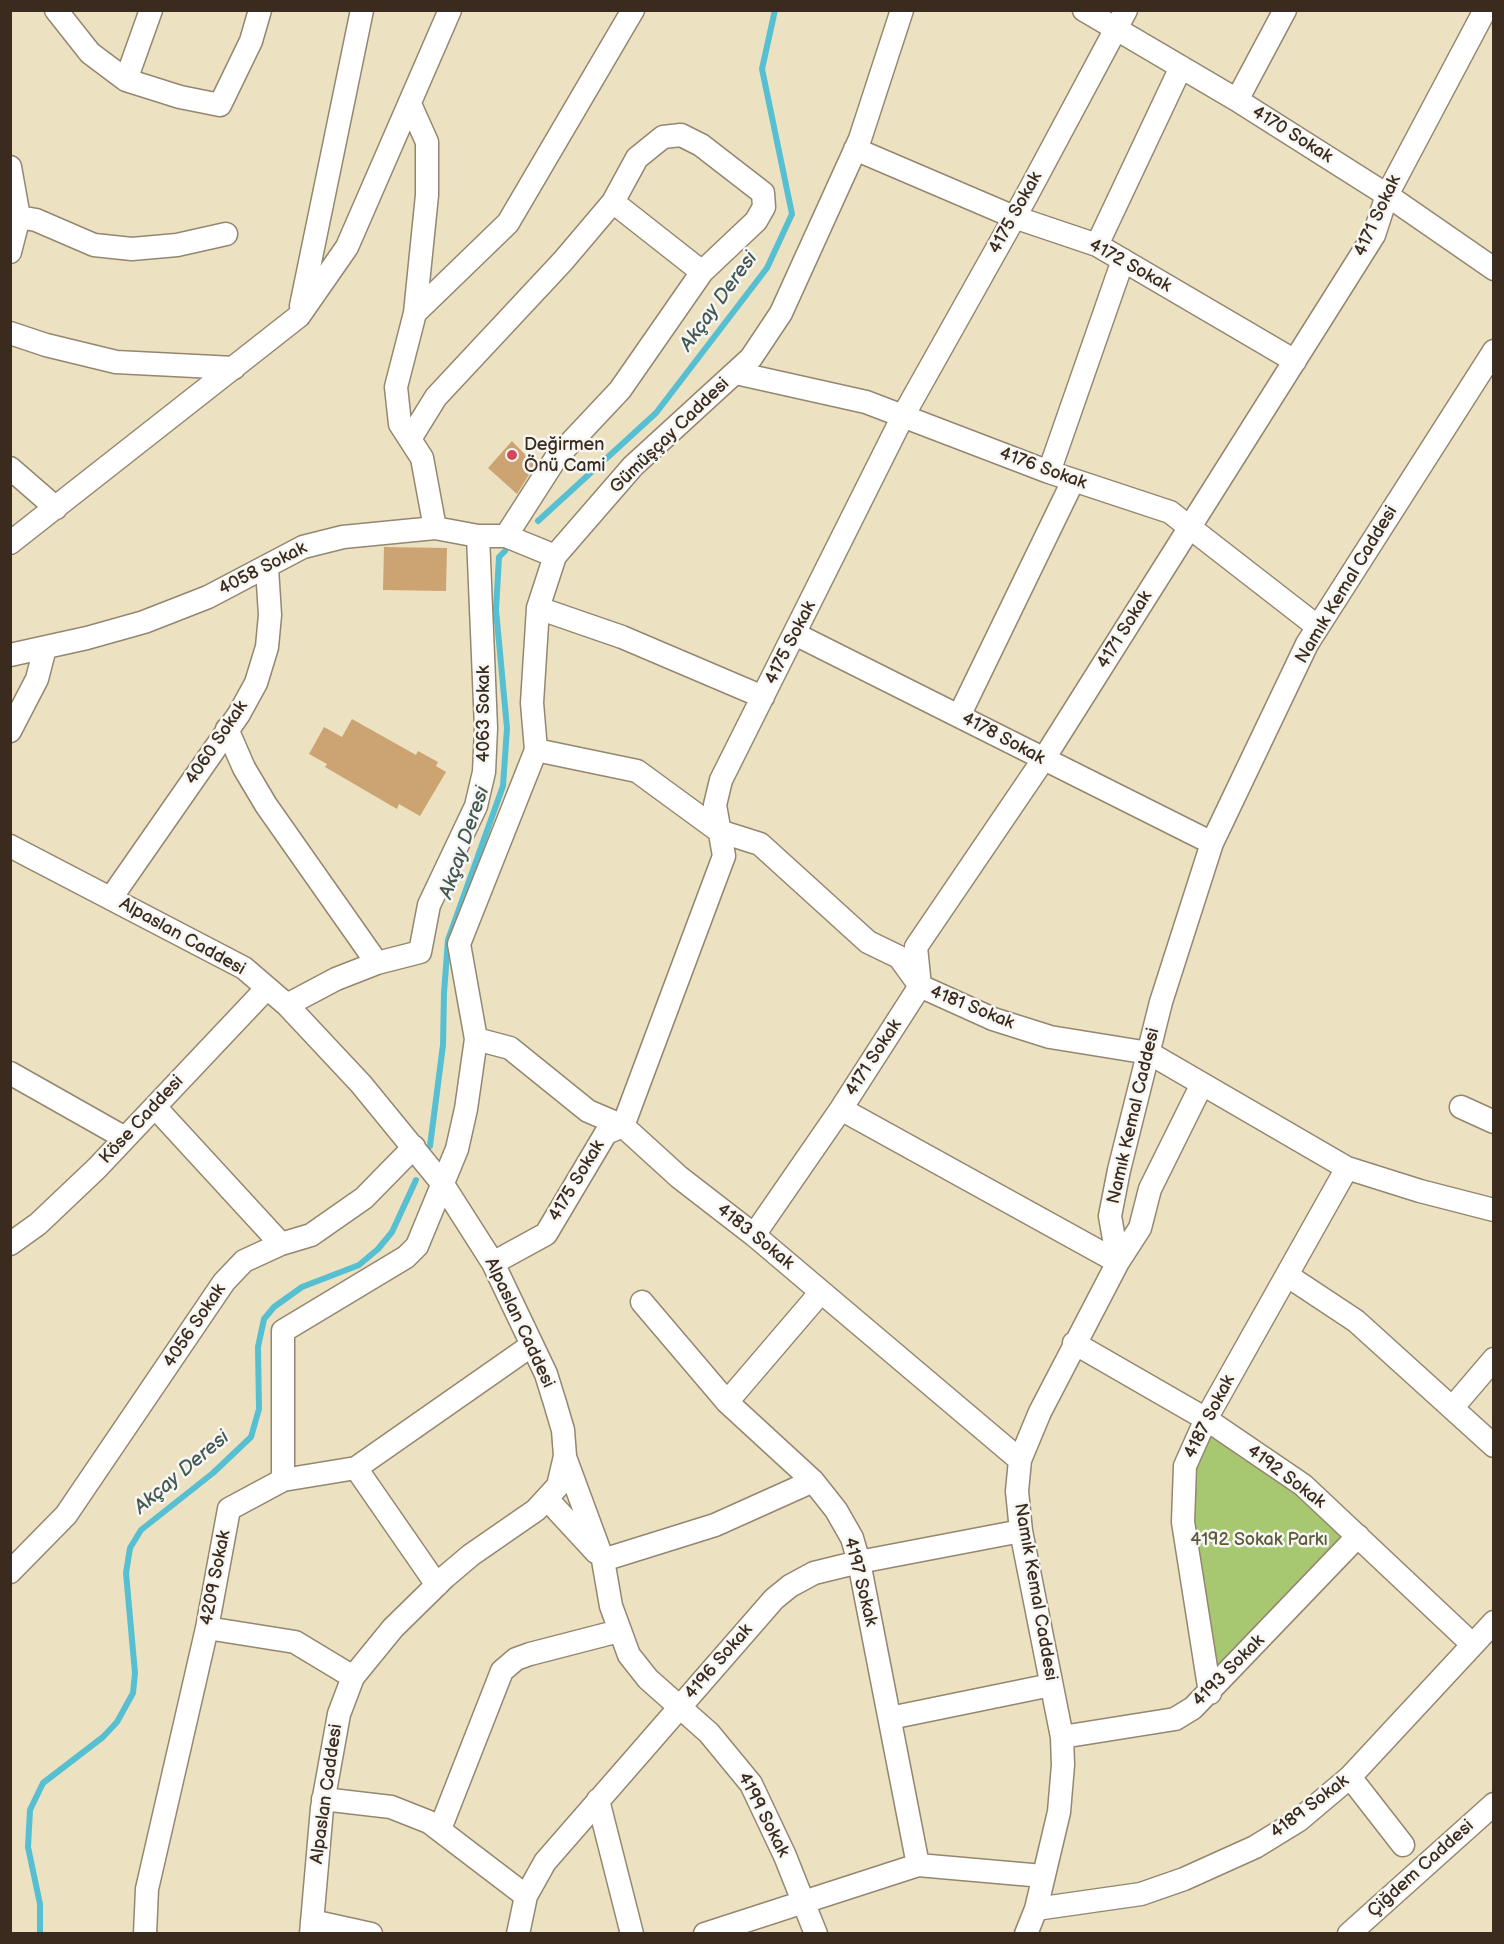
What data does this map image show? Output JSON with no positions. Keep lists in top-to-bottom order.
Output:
{
  "streets": {
    "street": [
      "4170 Sokak",
      "4175 Sokak",
      "4171 Sokak",
      "4172 Sokak",
      "Gümüşçay Caddesi",
      "4176 Sokak",
      "4058 Sokak",
      "Namık Kemal Caddesi",
      "4063 Sokak",
      "4178 Sokak",
      "4060 Sokak",
      "Alpaslan Caddesi",
      "4181 Sokak",
      "Köse Caddesi",
      "4183 Sokak",
      "4056 Sokak",
      "4187 Sokak",
      "4192 Sokak",
      "4209 Sokak",
      "4197 Sokak",
      "4196 Sokak",
      "4193 Sokak",
      "4189 Sokak",
      "4199 Sokak",
      "Çiğdem Caddesi"
    ]
  },
  "crossings": [
    ["4170 Sokak", "4175 Sokak"],
    ["4170 Sokak", "4171 Sokak"],
    ["4175 Sokak", "4172 Sokak"],
    ["4175 Sokak", "4176 Sokak"],
    ["4175 Sokak", "4178 Sokak"],
    ["4175 Sokak", "Alpaslan Caddesi"],
    ["4175 Sokak", "4181 Sokak"],
    ["4175 Sokak", "4183 Sokak"],
    ["4171 Sokak", "4172 Sokak"],
    ["4171 Sokak", "4176 Sokak"],
    ["4171 Sokak", "4178 Sokak"],
    ["4171 Sokak", "4181 Sokak"],
    ["4171 Sokak", "4183 Sokak"],
    ["4172 Sokak", "Gümüşçay Caddesi"],
    ["Gümüşçay Caddesi", "4176 Sokak"],
    ["Gümüşçay Caddesi", "4058 Sokak"],
    ["Gümüşçay Caddesi", "Alpaslan Caddesi"],
    ["Gümüşçay Caddesi", "4181 Sokak"],
    ["Gümüşçay Caddesi", "4183 Sokak"],
    ["4176 Sokak", "Namık Kemal Caddesi"],
    ["4058 Sokak", "4063 Sokak"],
    ["4058 Sokak", "4060 Sokak"],
    ["Namık Kemal Caddesi", "4178 Sokak"],
    ["Namık Kemal Caddesi", "4181 Sokak"],
    ["Namık Kemal Caddesi", "4183 Sokak"],
    ["Namık Kemal Caddesi", "4192 Sokak"],
    ["Namık Kemal Caddesi", "4196 Sokak"],
    ["Namık Kemal Caddesi", "4193 Sokak"],
    ["Namık Kemal Caddesi", "4189 Sokak"],
    ["4063 Sokak", "Alpaslan Caddesi"],
    ["4060 Sokak", "Alpaslan Caddesi"],
    ["Alpaslan Caddesi", "Köse Caddesi"],
    ["Alpaslan Caddesi", "4056 Sokak"],
    ["Alpaslan Caddesi", "4199 Sokak"],
    ["4181 Sokak", "4187 Sokak"],
    ["4187 Sokak", "4192 Sokak"],
    ["4187 Sokak", "4193 Sokak"],
    ["4192 Sokak", "4193 Sokak"],
    ["4192 Sokak", "4189 Sokak"],
    ["4197 Sokak", "4196 Sokak"],
    ["4196 Sokak", "4199 Sokak"]
  ],
  "water": ["Akçay Deresi"],
  "parks": ["4192 Sokak Parkı"],
  "places": ["Değirmen Önü Cami"]
}
